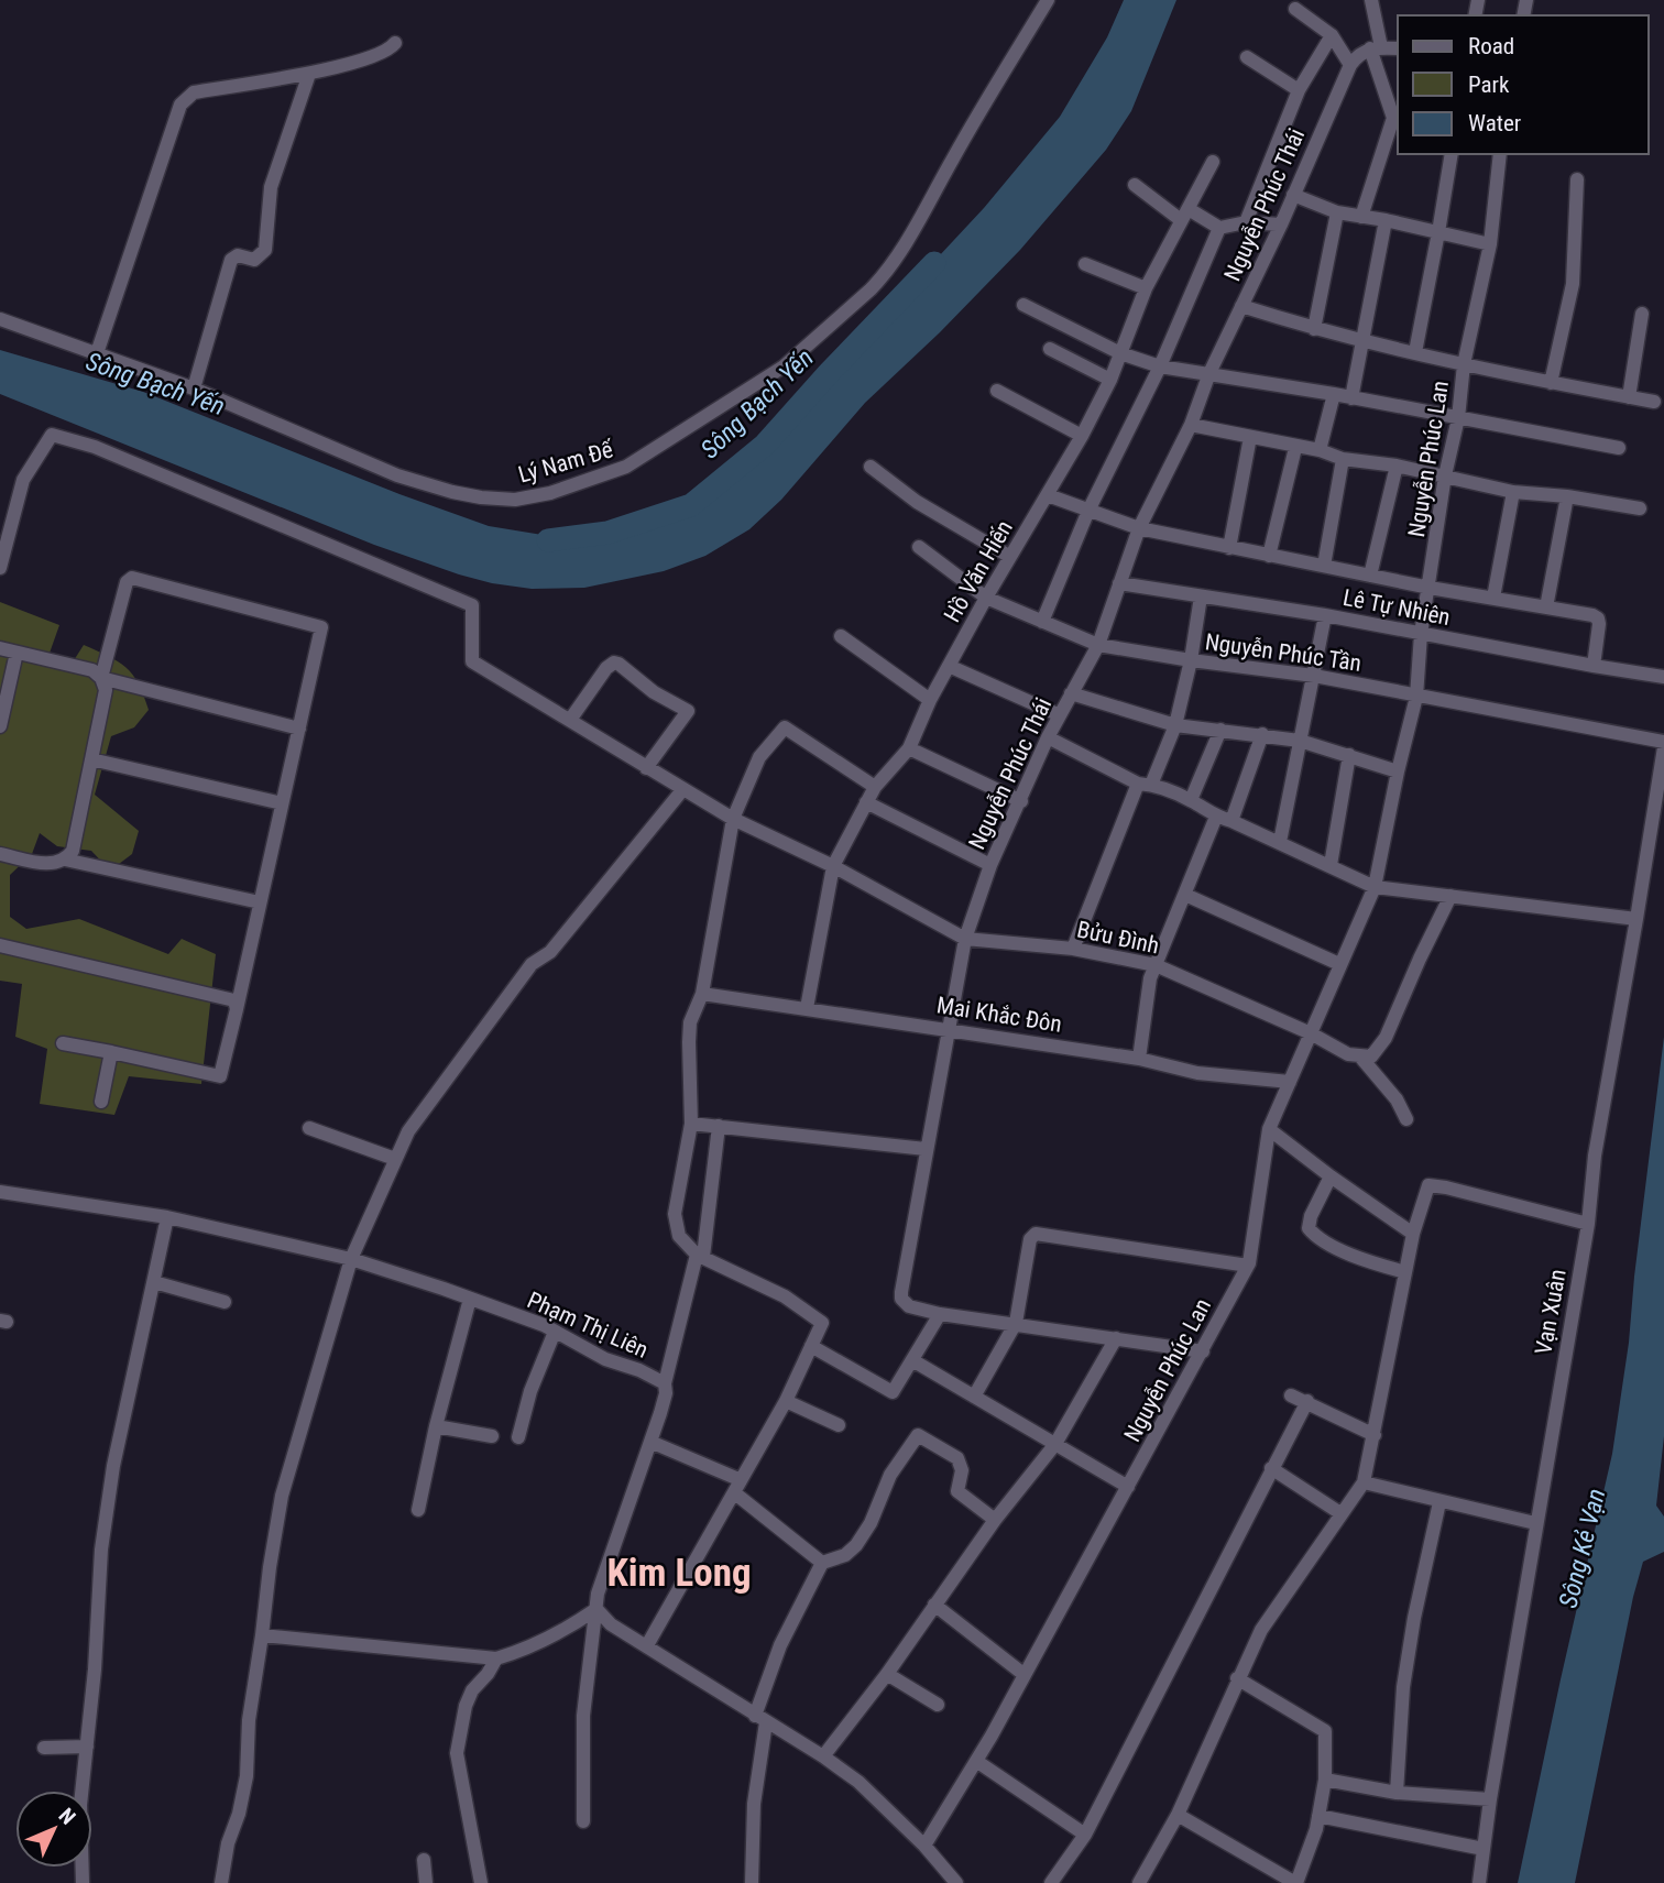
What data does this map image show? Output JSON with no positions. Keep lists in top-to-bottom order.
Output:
{
  "streets": {
    "street": [
      "Nguyễn Phúc Thái",
      "Nguyễn Phúc Lan",
      "Lý Nam Đế",
      "Hồ Văn Hiến",
      "Lê Tự Nhiên",
      "Nguyễn Phúc Tần",
      "Bửu Đình",
      "Mai Khắc Đôn",
      "Vạn Xuân",
      "Phạm Thị Liên"
    ]
  },
  "crossings": [
    ["Nguyễn Phúc Thái", "Nguyễn Phúc Lan"],
    ["Nguyễn Phúc Thái", "Lê Tự Nhiên"],
    ["Nguyễn Phúc Thái", "Nguyễn Phúc Tần"],
    ["Nguyễn Phúc Thái", "Bửu Đình"],
    ["Nguyễn Phúc Thái", "Mai Khắc Đôn"],
    ["Nguyễn Phúc Lan", "Lê Tự Nhiên"],
    ["Nguyễn Phúc Lan", "Nguyễn Phúc Tần"],
    ["Nguyễn Phúc Lan", "Bửu Đình"],
    ["Nguyễn Phúc Lan", "Mai Khắc Đôn"],
    ["Hồ Văn Hiến", "Nguyễn Phúc Tần"],
    ["Hồ Văn Hiến", "Bửu Đình"],
    ["Hồ Văn Hiến", "Mai Khắc Đôn"]
  ],
  "districts": ["Kim Long"],
  "water": ["Sông Bạch Yến", "Sông Kẻ Vạn"],
  "legend": ["Road", "Park", "Water"],
  "north": "top right"
}
